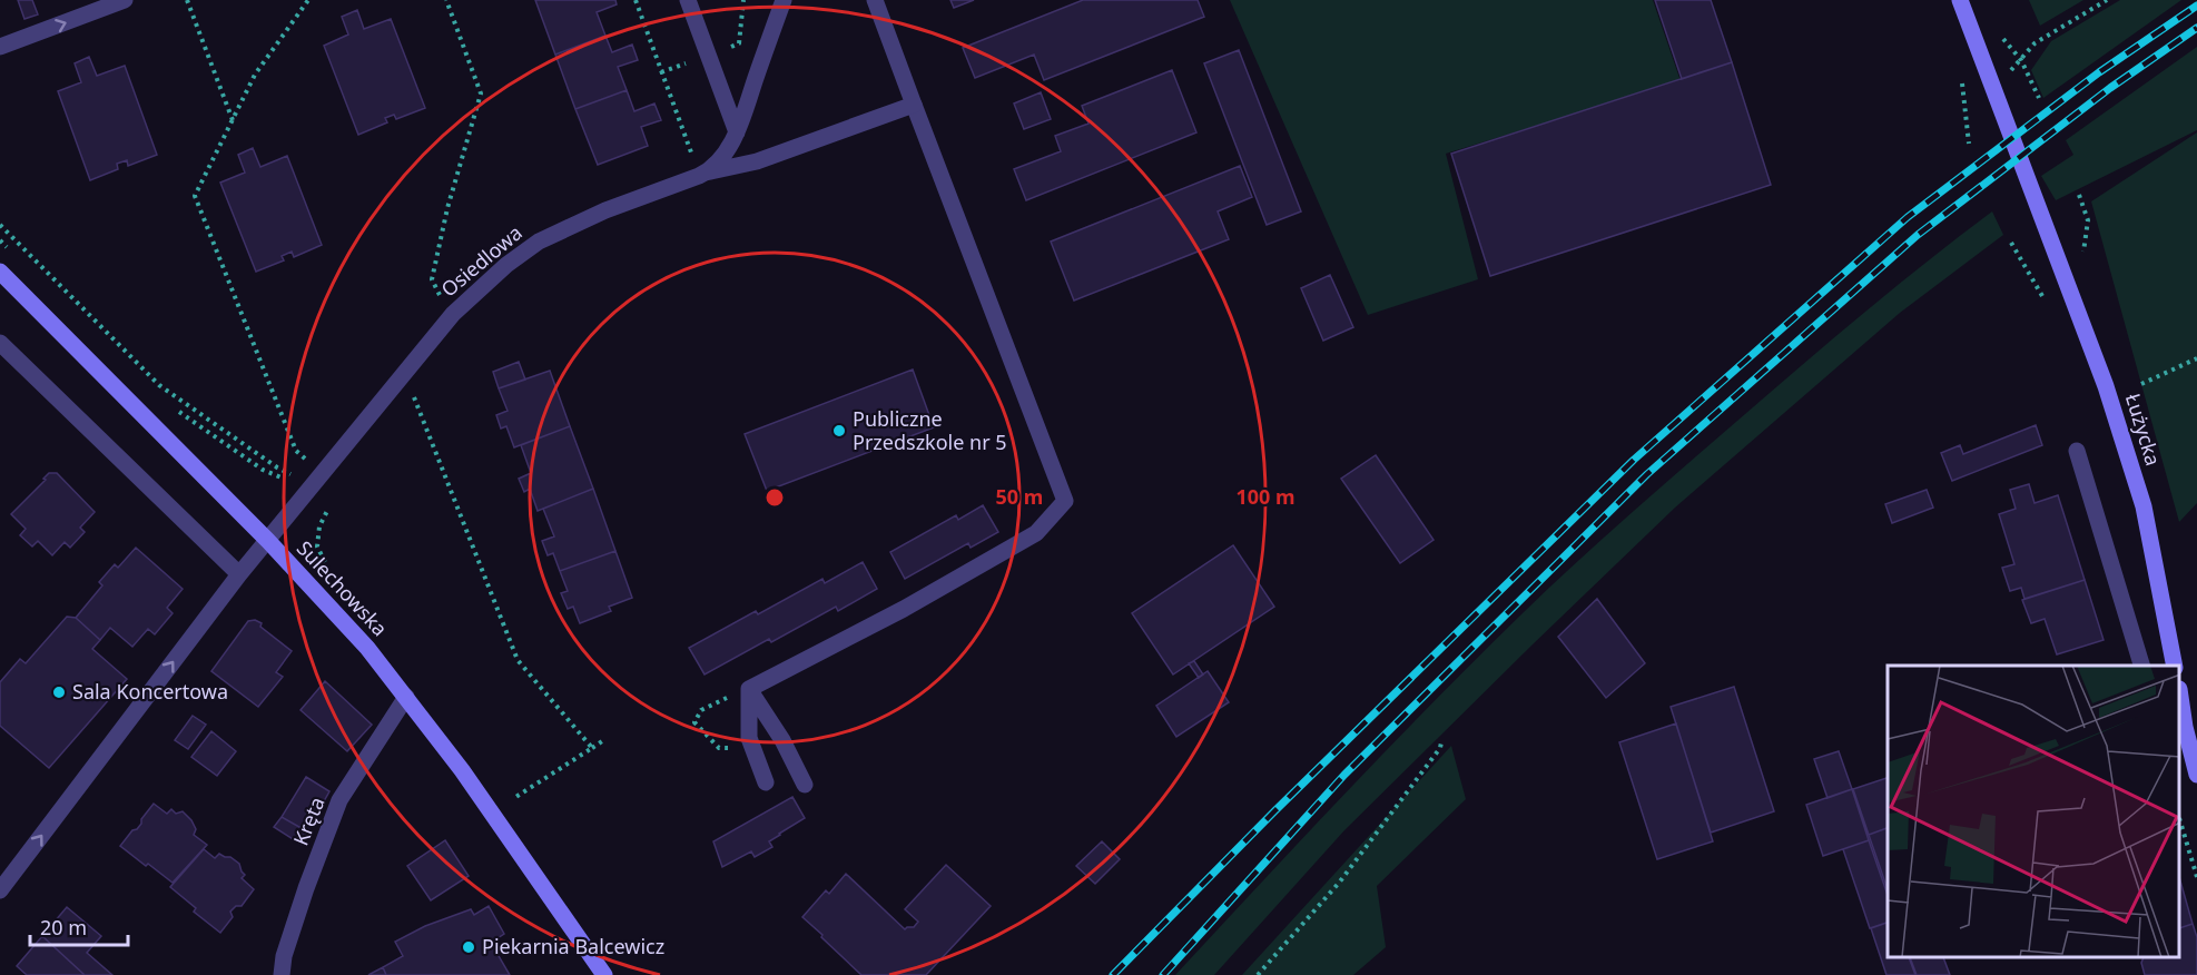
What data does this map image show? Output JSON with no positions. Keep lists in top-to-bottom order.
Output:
{
  "streets": {
    "street": [
      "Osiedlowa",
      "Łużycka",
      "Sulechowska",
      "Kręta"
    ]
  },
  "crossings": [
    ["Osiedlowa", "Sulechowska"],
    ["Sulechowska", "Kręta"]
  ],
  "places": ["Publiczne Przedszkole nr 5", "Sala Koncertowa", "Piekarnia Balcewicz"],
  "scale_bar": "20 m",
  "rings": ["50 m", "100 m"]
}
